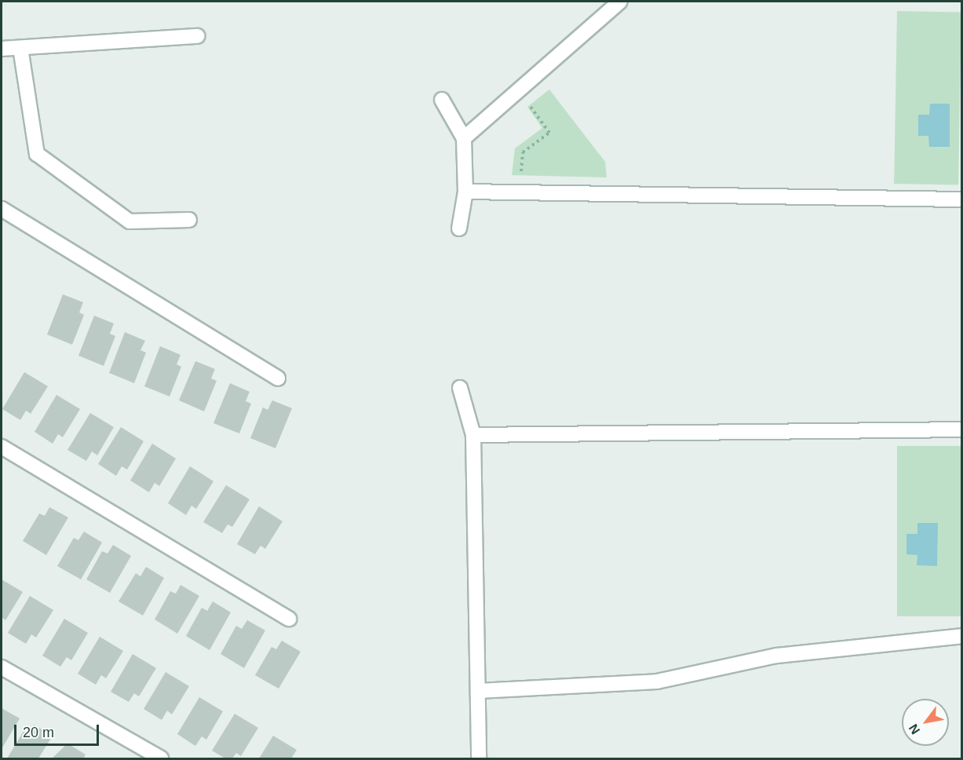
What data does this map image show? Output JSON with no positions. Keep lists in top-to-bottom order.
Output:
{
  "scale_bar": "20 m",
  "north": "bottom left"
}
